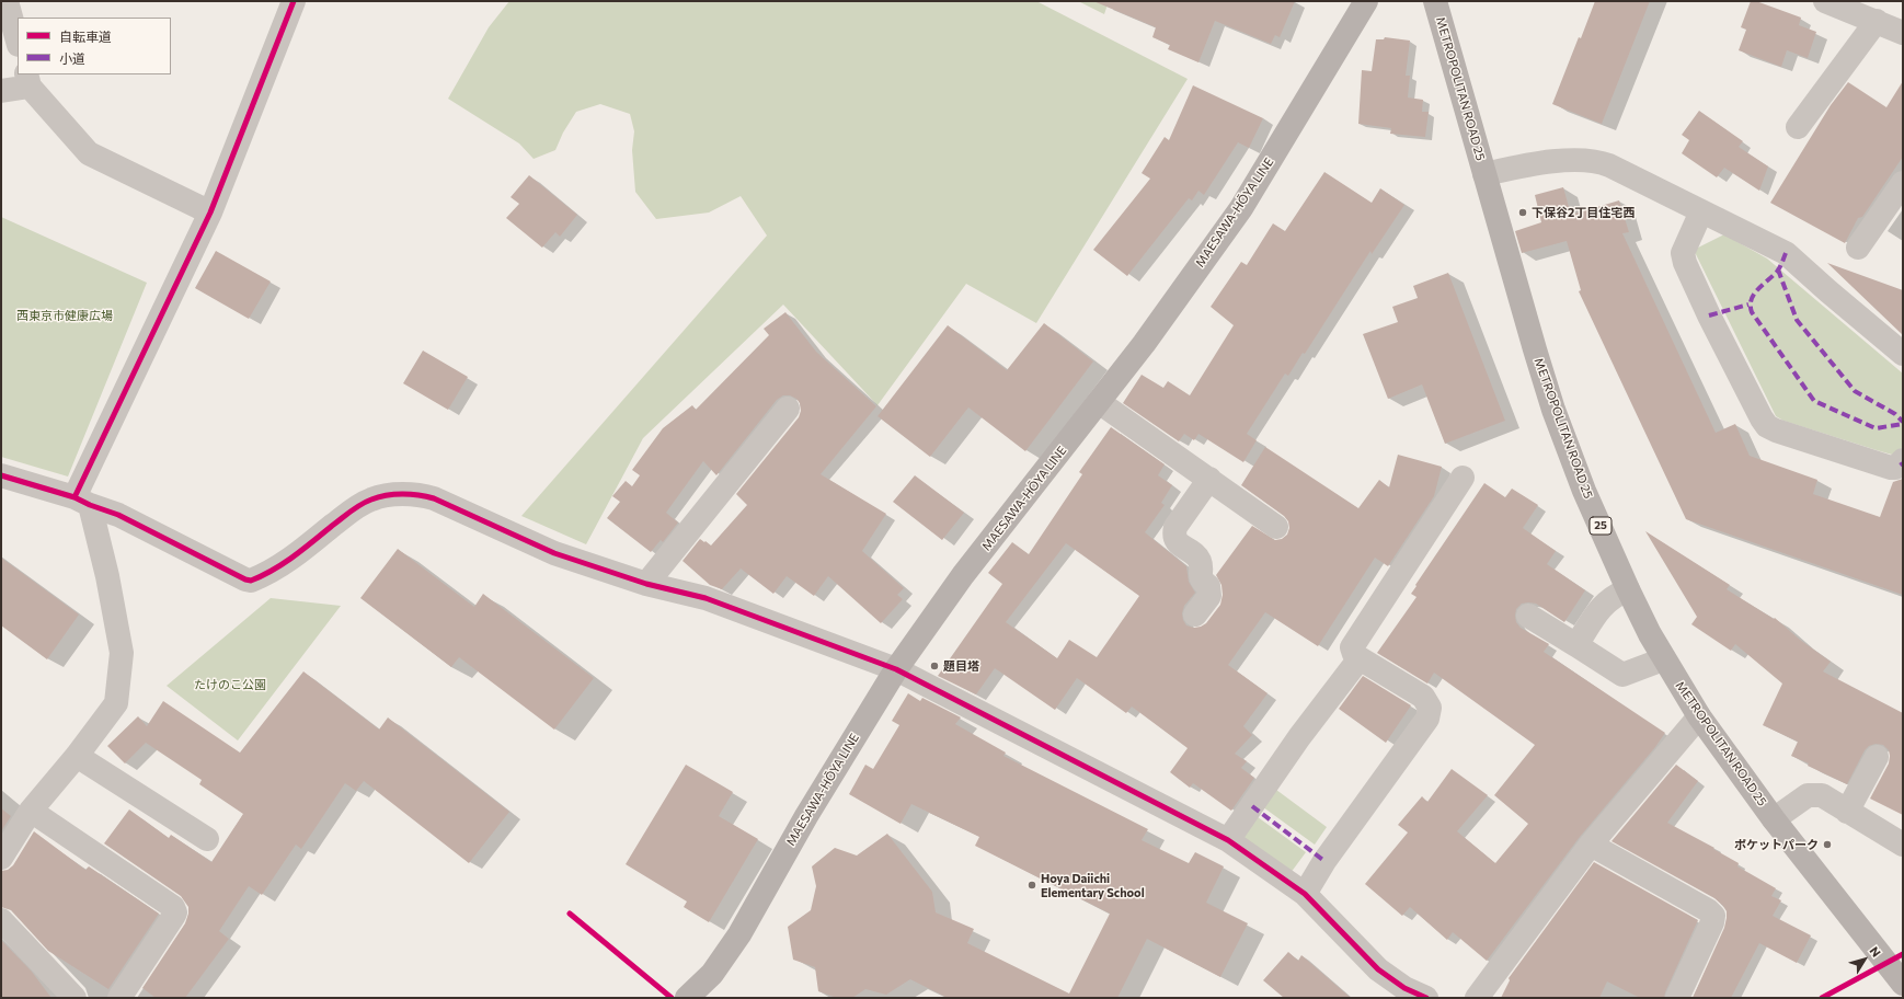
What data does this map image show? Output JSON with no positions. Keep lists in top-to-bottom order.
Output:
{
  "streets": {
    "main road": ["METROPOLITAN ROAD 25", "MAESAWA-HŌYA LINE", "25"]
  },
  "parks": ["西東京市健康広場", "たけのこ公園"],
  "places": [
    "下保谷2丁目住宅西",
    "題目塔",
    "ポケットパーク",
    "Hoya Daiichi Elementary School"
  ],
  "legend": ["自転車道", "小道"],
  "north": "top right"
}
